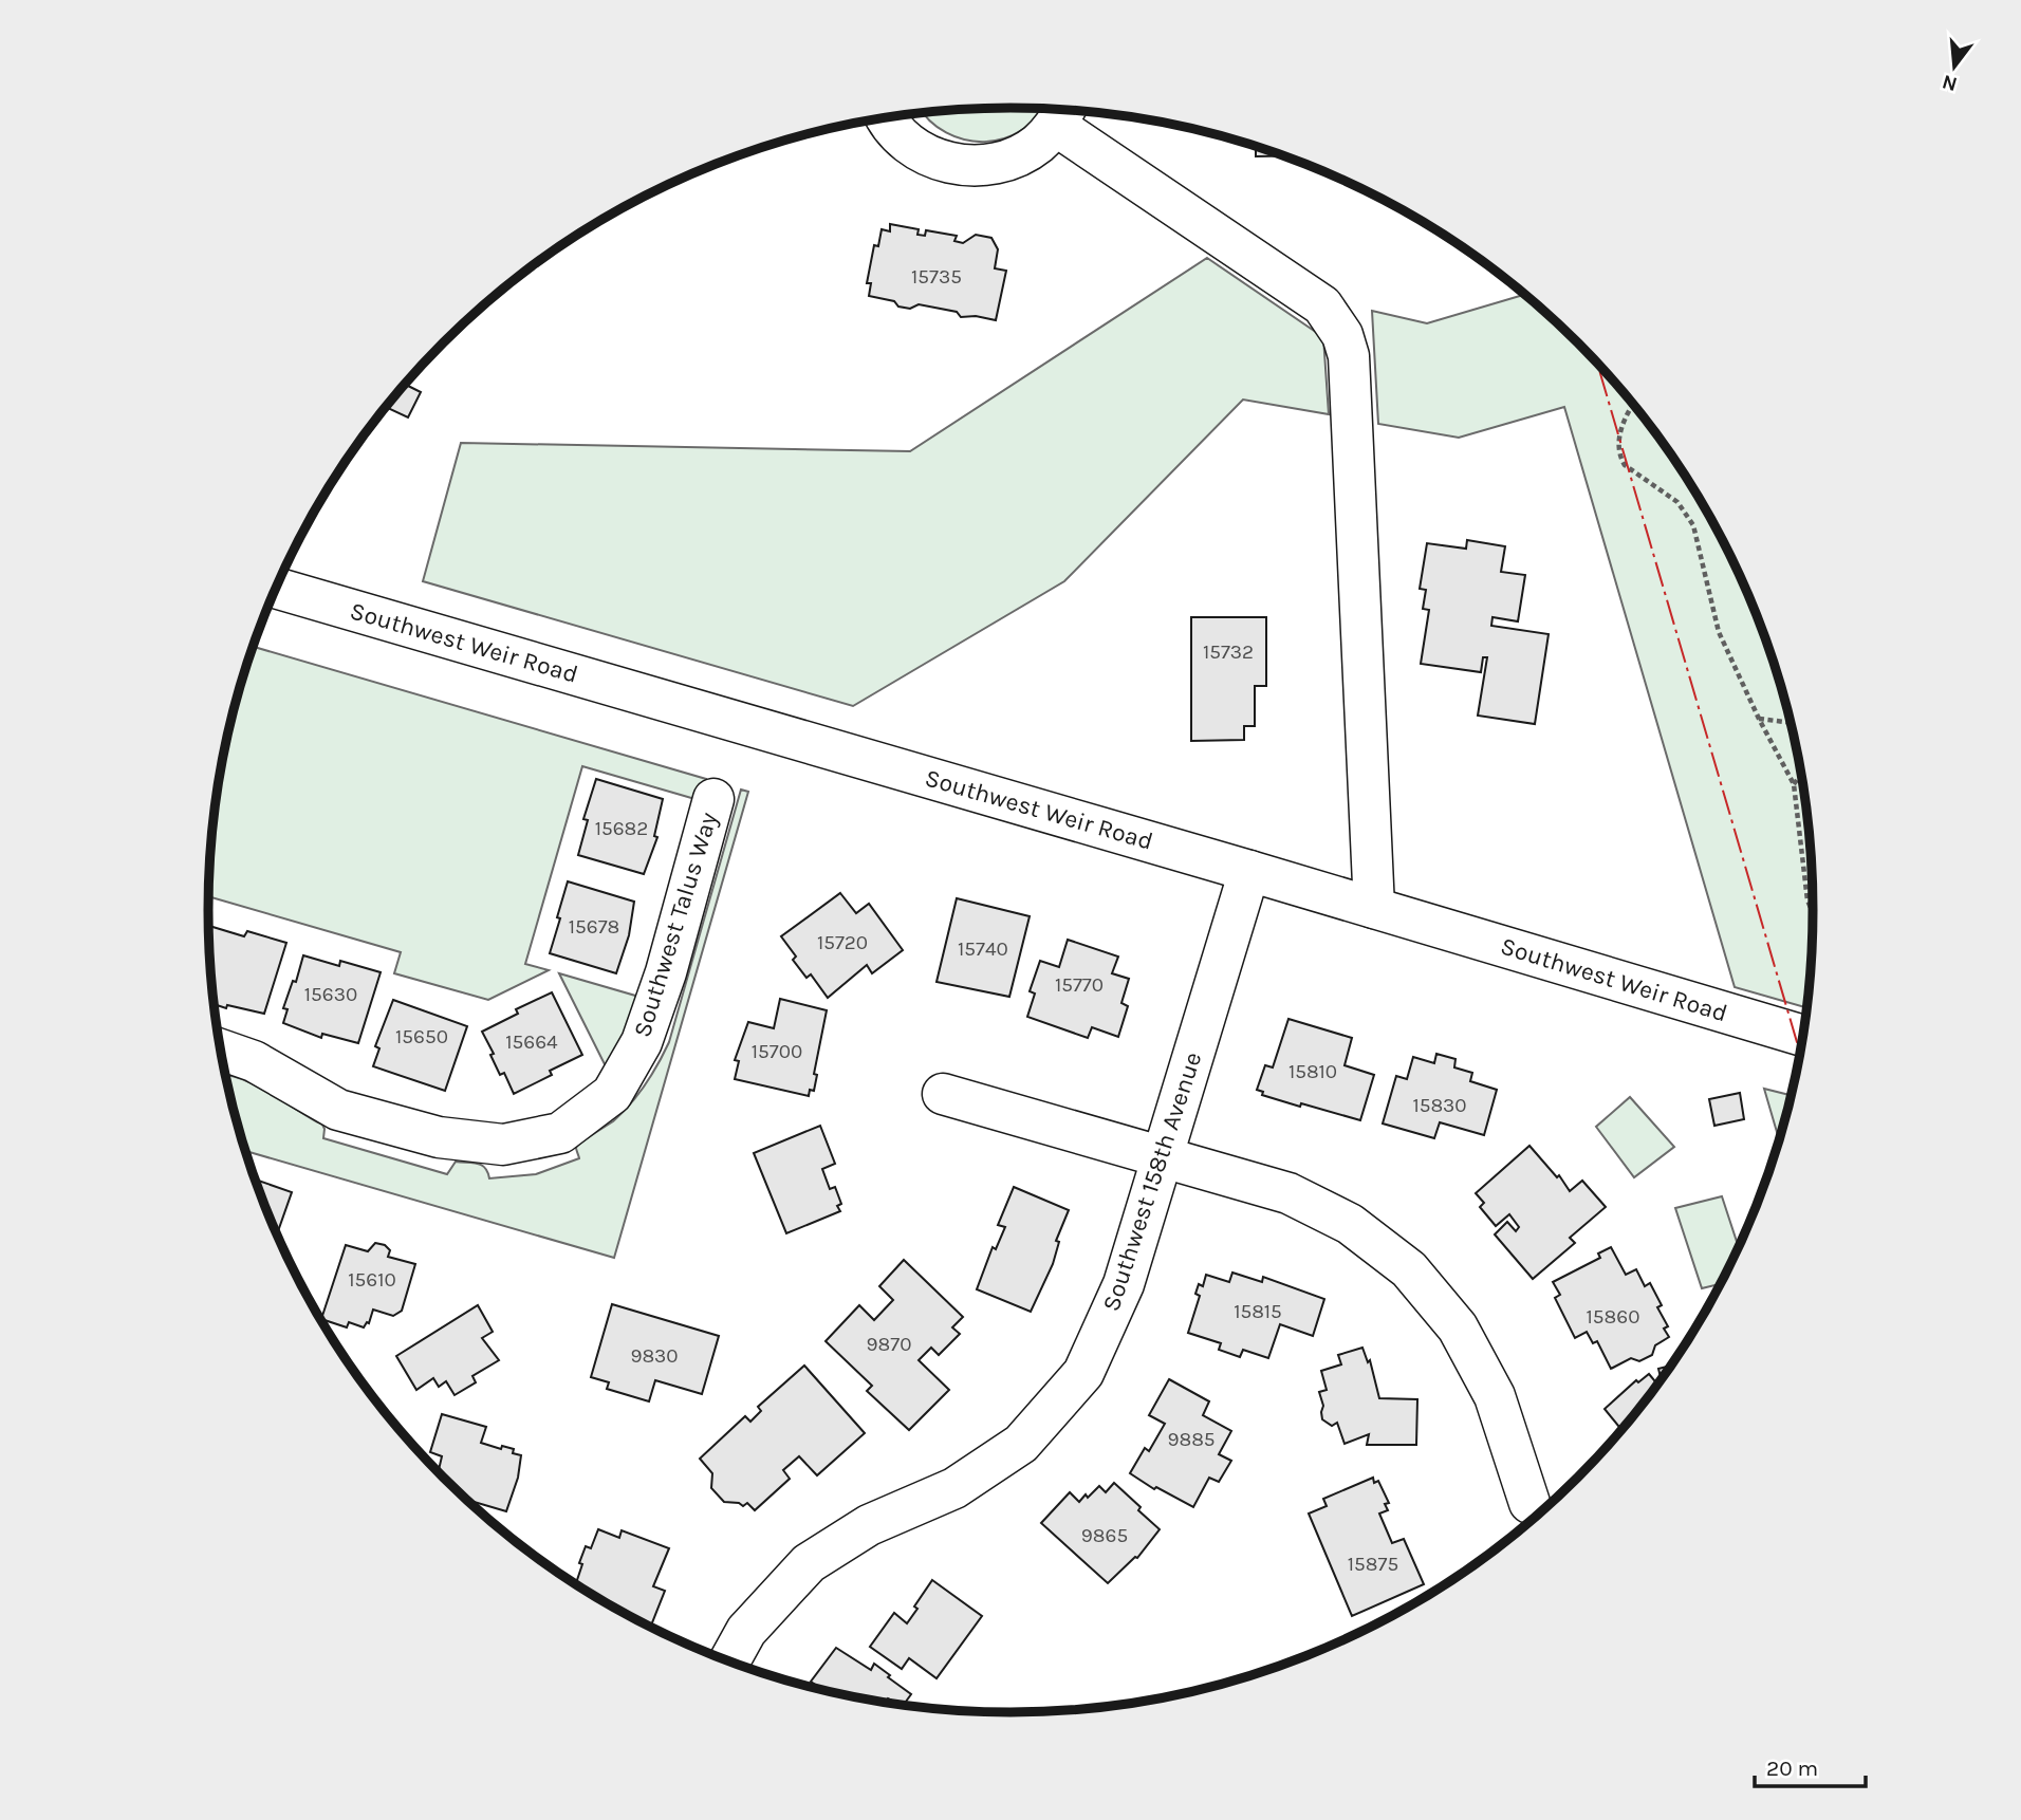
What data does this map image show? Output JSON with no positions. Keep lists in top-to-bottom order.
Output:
{
  "streets": {
    "street": ["Southwest Weir Road", "Southwest Talus Way", "Southwest 158th Avenue"]
  },
  "crossings": [
    ["Southwest Weir Road", "Southwest 158th Avenue"]
  ],
  "house_numbers": [
    "15735",
    "15732",
    "15682",
    "15678",
    "15720",
    "15740",
    "15770",
    "15630",
    "15650",
    "15664",
    "15700",
    "15810",
    "15830",
    "15610",
    "15815",
    "15860",
    "9870",
    "9830",
    "9885",
    "9865",
    "15875"
  ],
  "scale_bar": "20 m",
  "north": "bottom"
}
